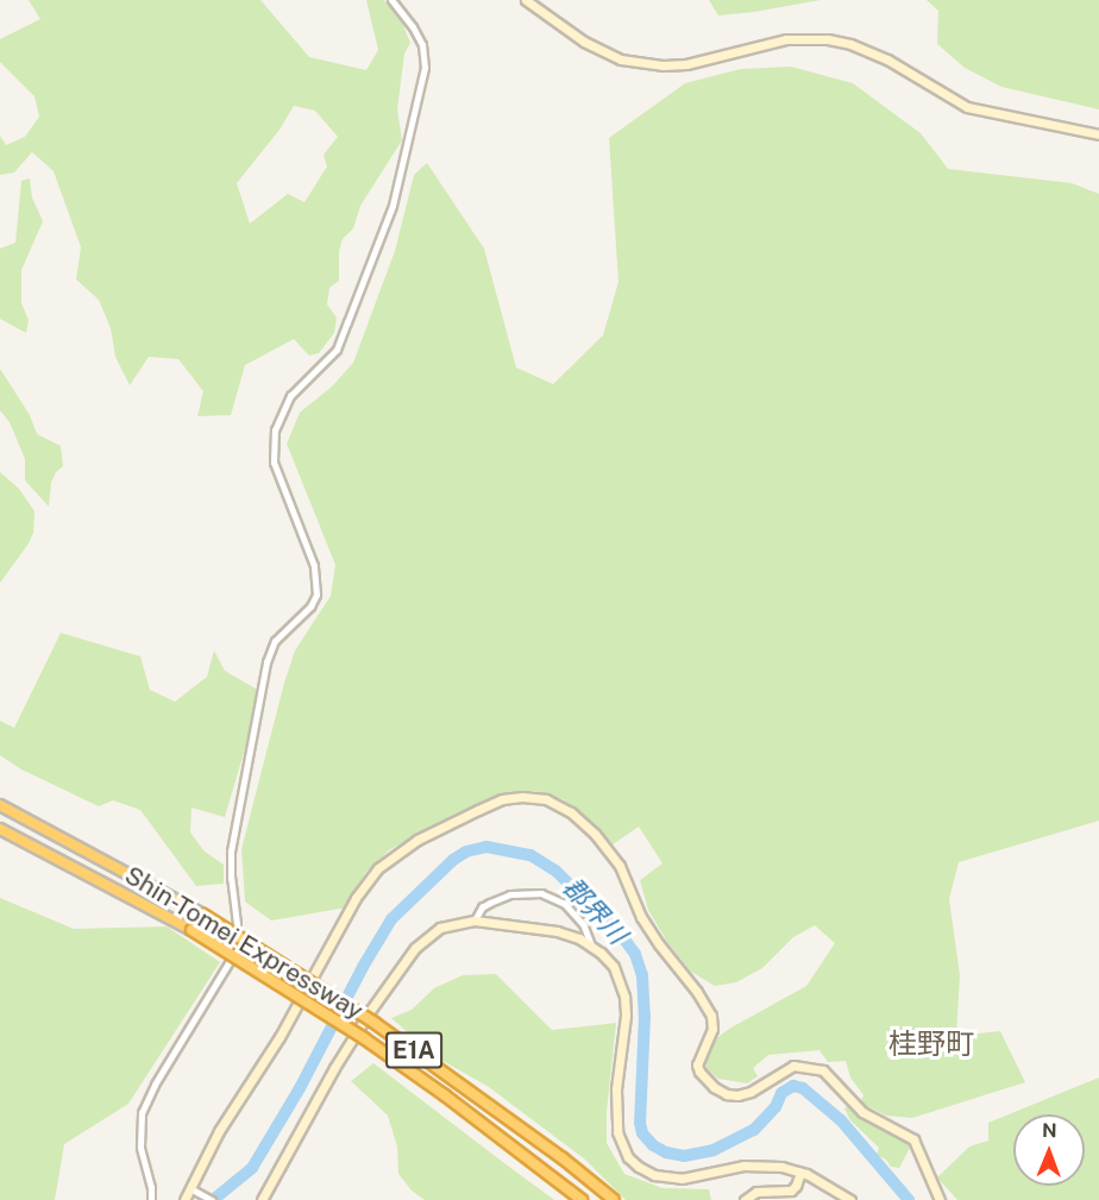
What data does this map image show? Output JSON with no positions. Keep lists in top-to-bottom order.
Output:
{
  "streets": {
    "highway": ["Shin-Tomei Expressway", "E1A"]
  },
  "districts": ["桂野町"],
  "water": ["郡界川"],
  "north": "top"
}
